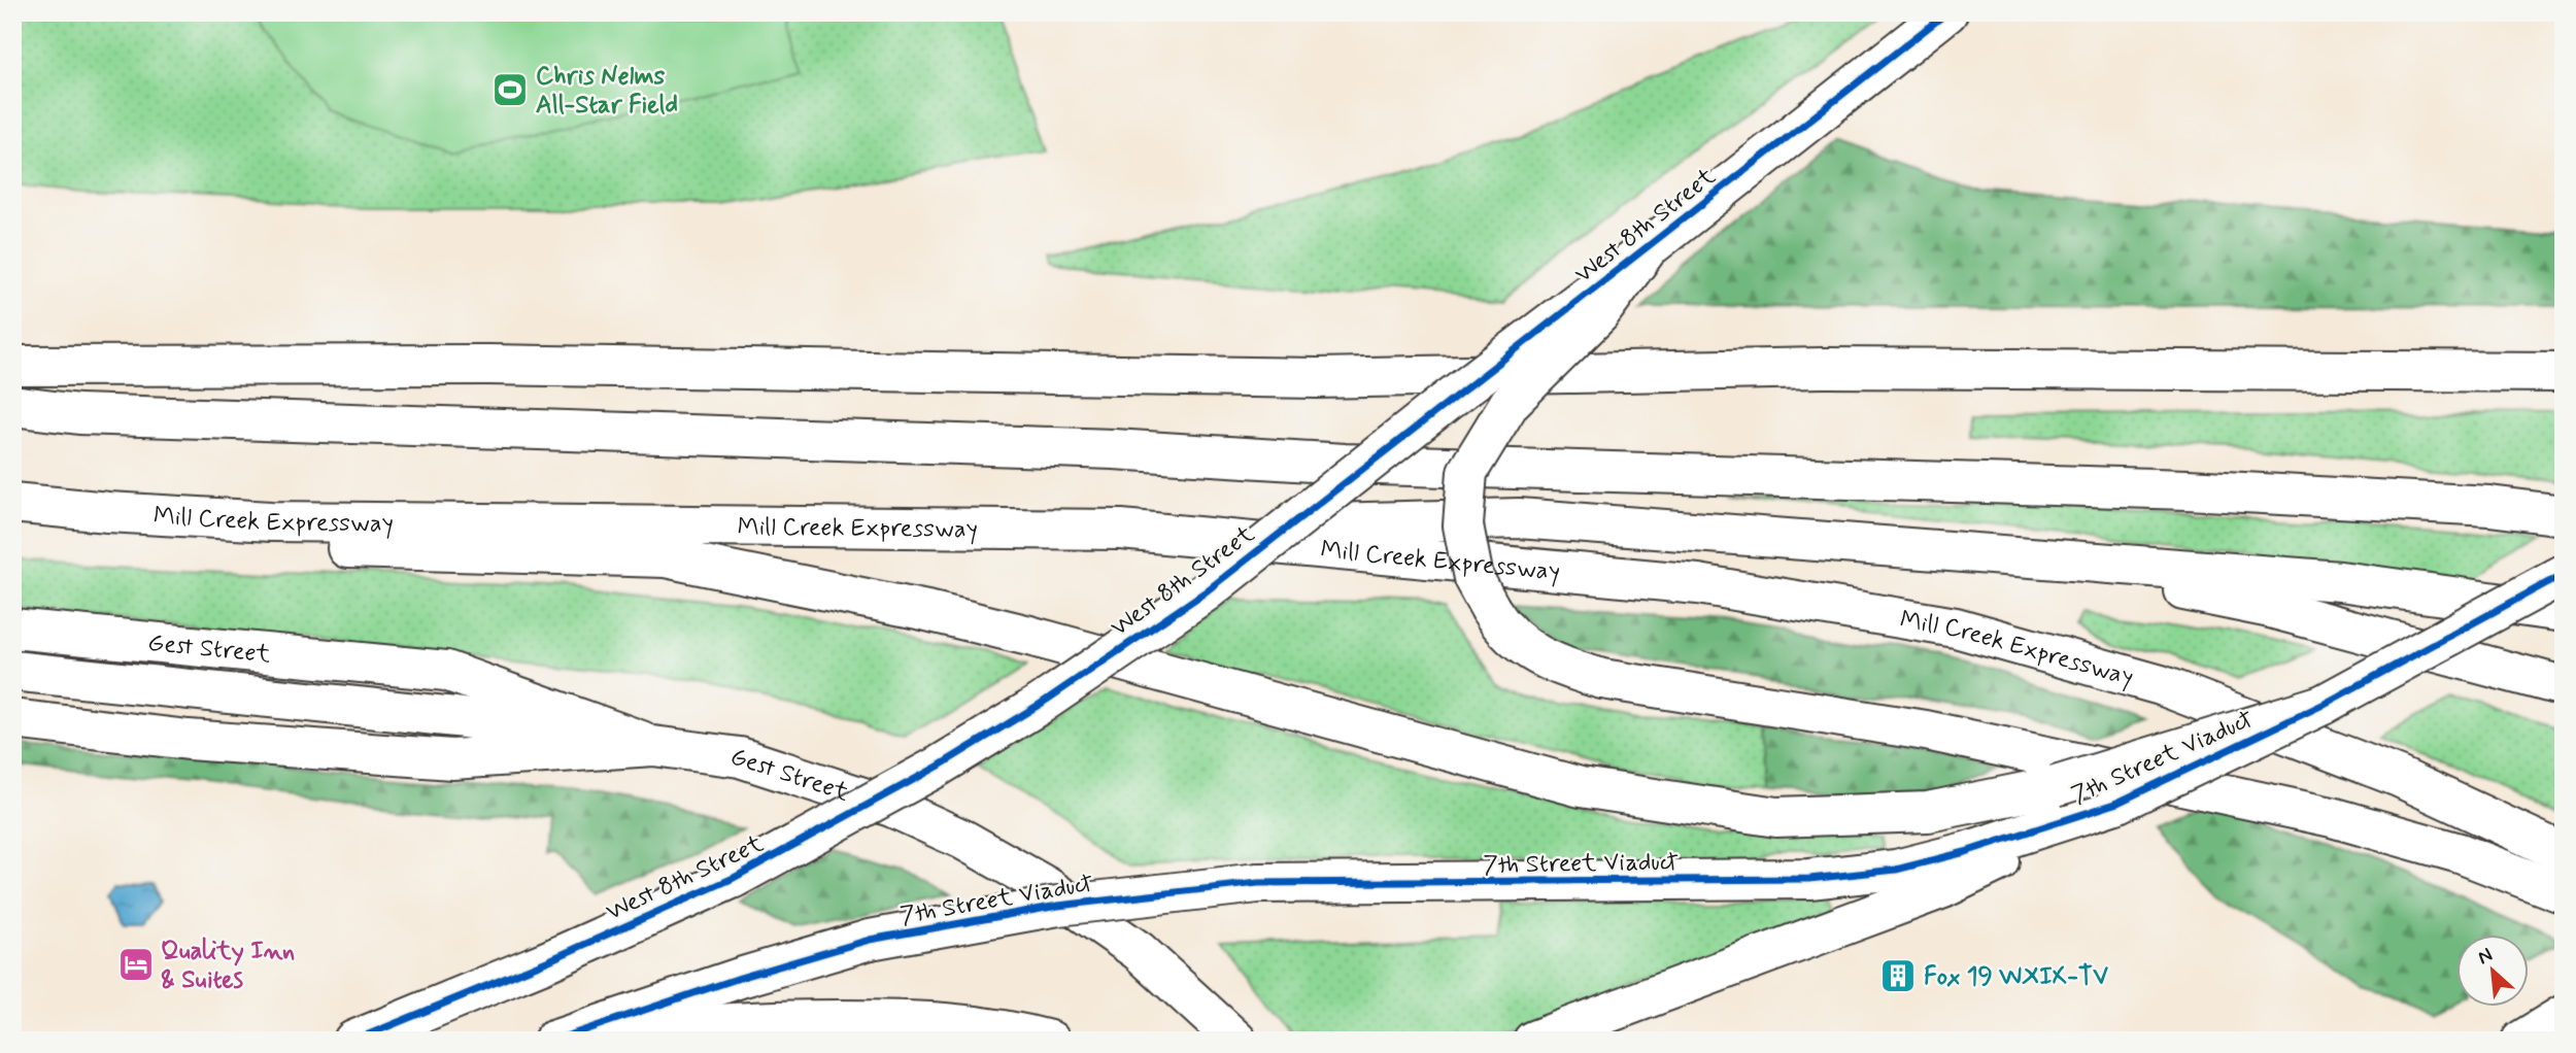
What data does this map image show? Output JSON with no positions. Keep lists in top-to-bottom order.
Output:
{
  "streets": {
    "main road": [
      "West 8th Street",
      "Mill Creek Expressway",
      "Gest Street",
      "7th Street Viaduct"
    ]
  },
  "places": {
    "sports": ["Chris Nelms All-Star Field"],
    "hotel": ["Quality Inn & Suites"],
    "building": ["Fox 19 WXIX-TV"]
  },
  "north": "top left"
}
